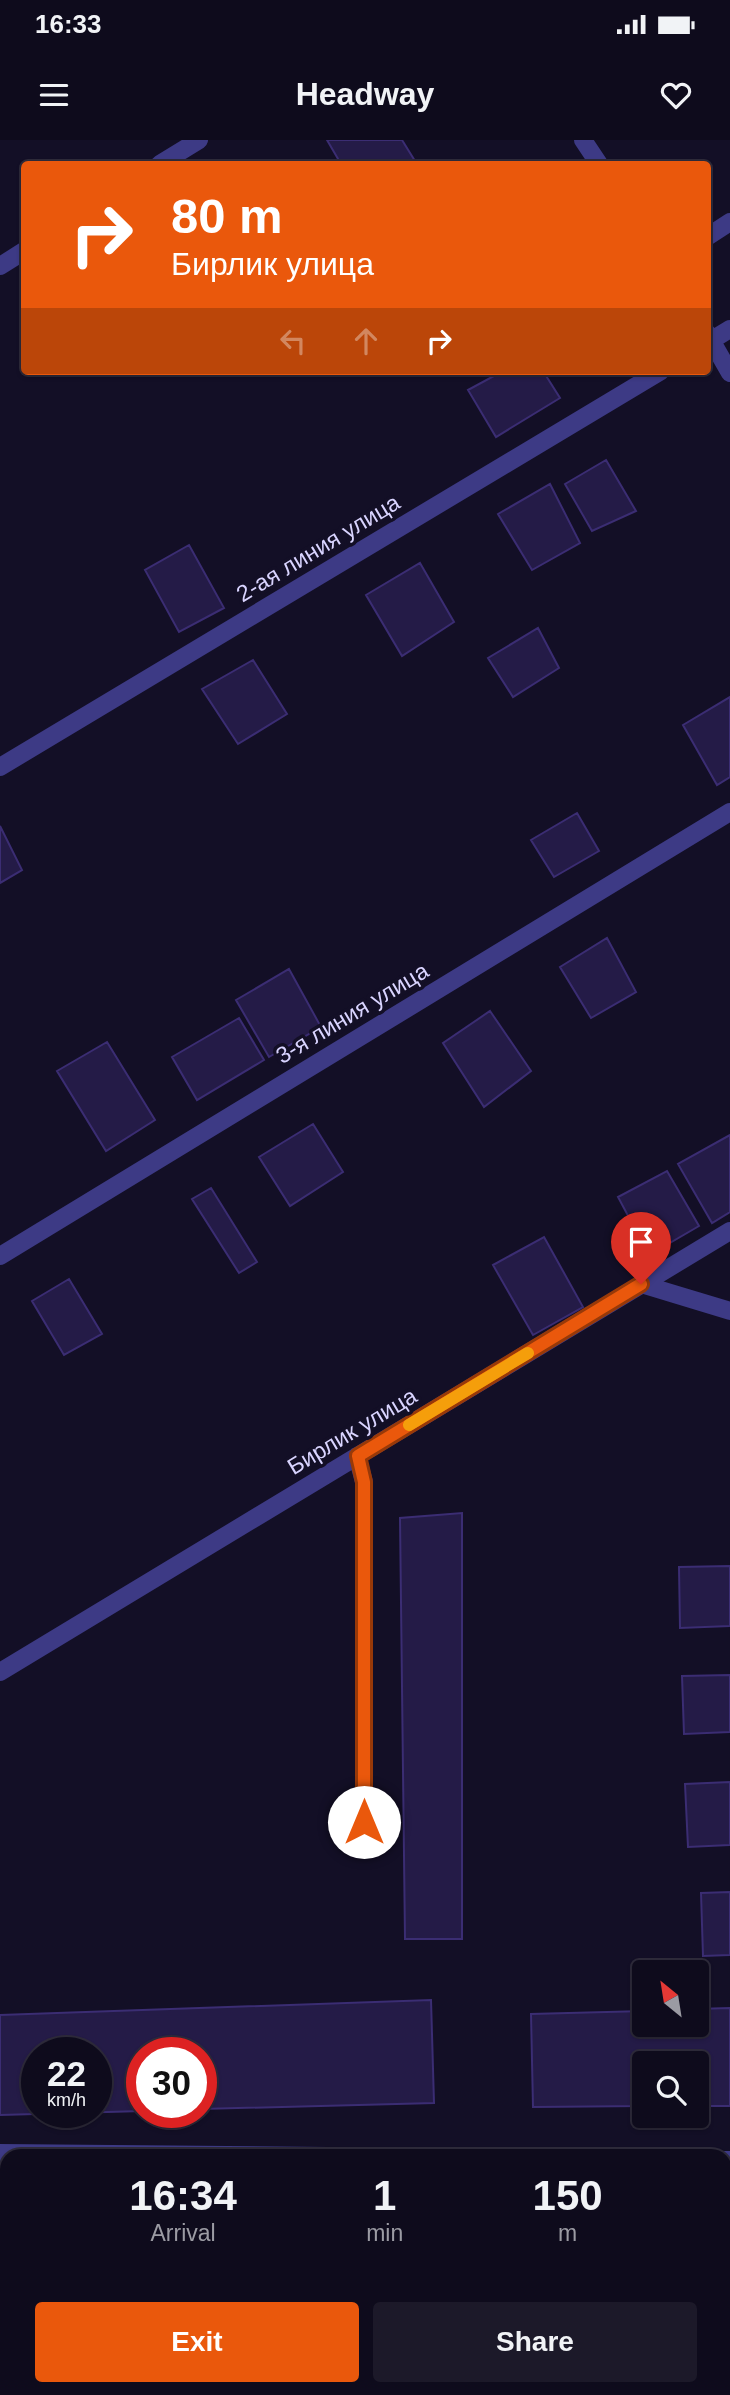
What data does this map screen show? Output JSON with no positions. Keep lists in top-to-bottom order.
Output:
{
  "streets": {
    "street": ["2-ая линия улица", "3-я линия улица", "Бирлик улица"]
  },
  "north": "top left",
  "page": {
    "status": "16:33",
    "header": "Headway",
    "turn": ["80 m", "Бирлик улица"],
    "speed": "22 km/h",
    "limit": "30",
    "eta": [
      "16:34",
      "Arrival",
      "1",
      "min",
      "150",
      "m"
    ],
    "buttons": ["Exit", "Share"]
  }
}
